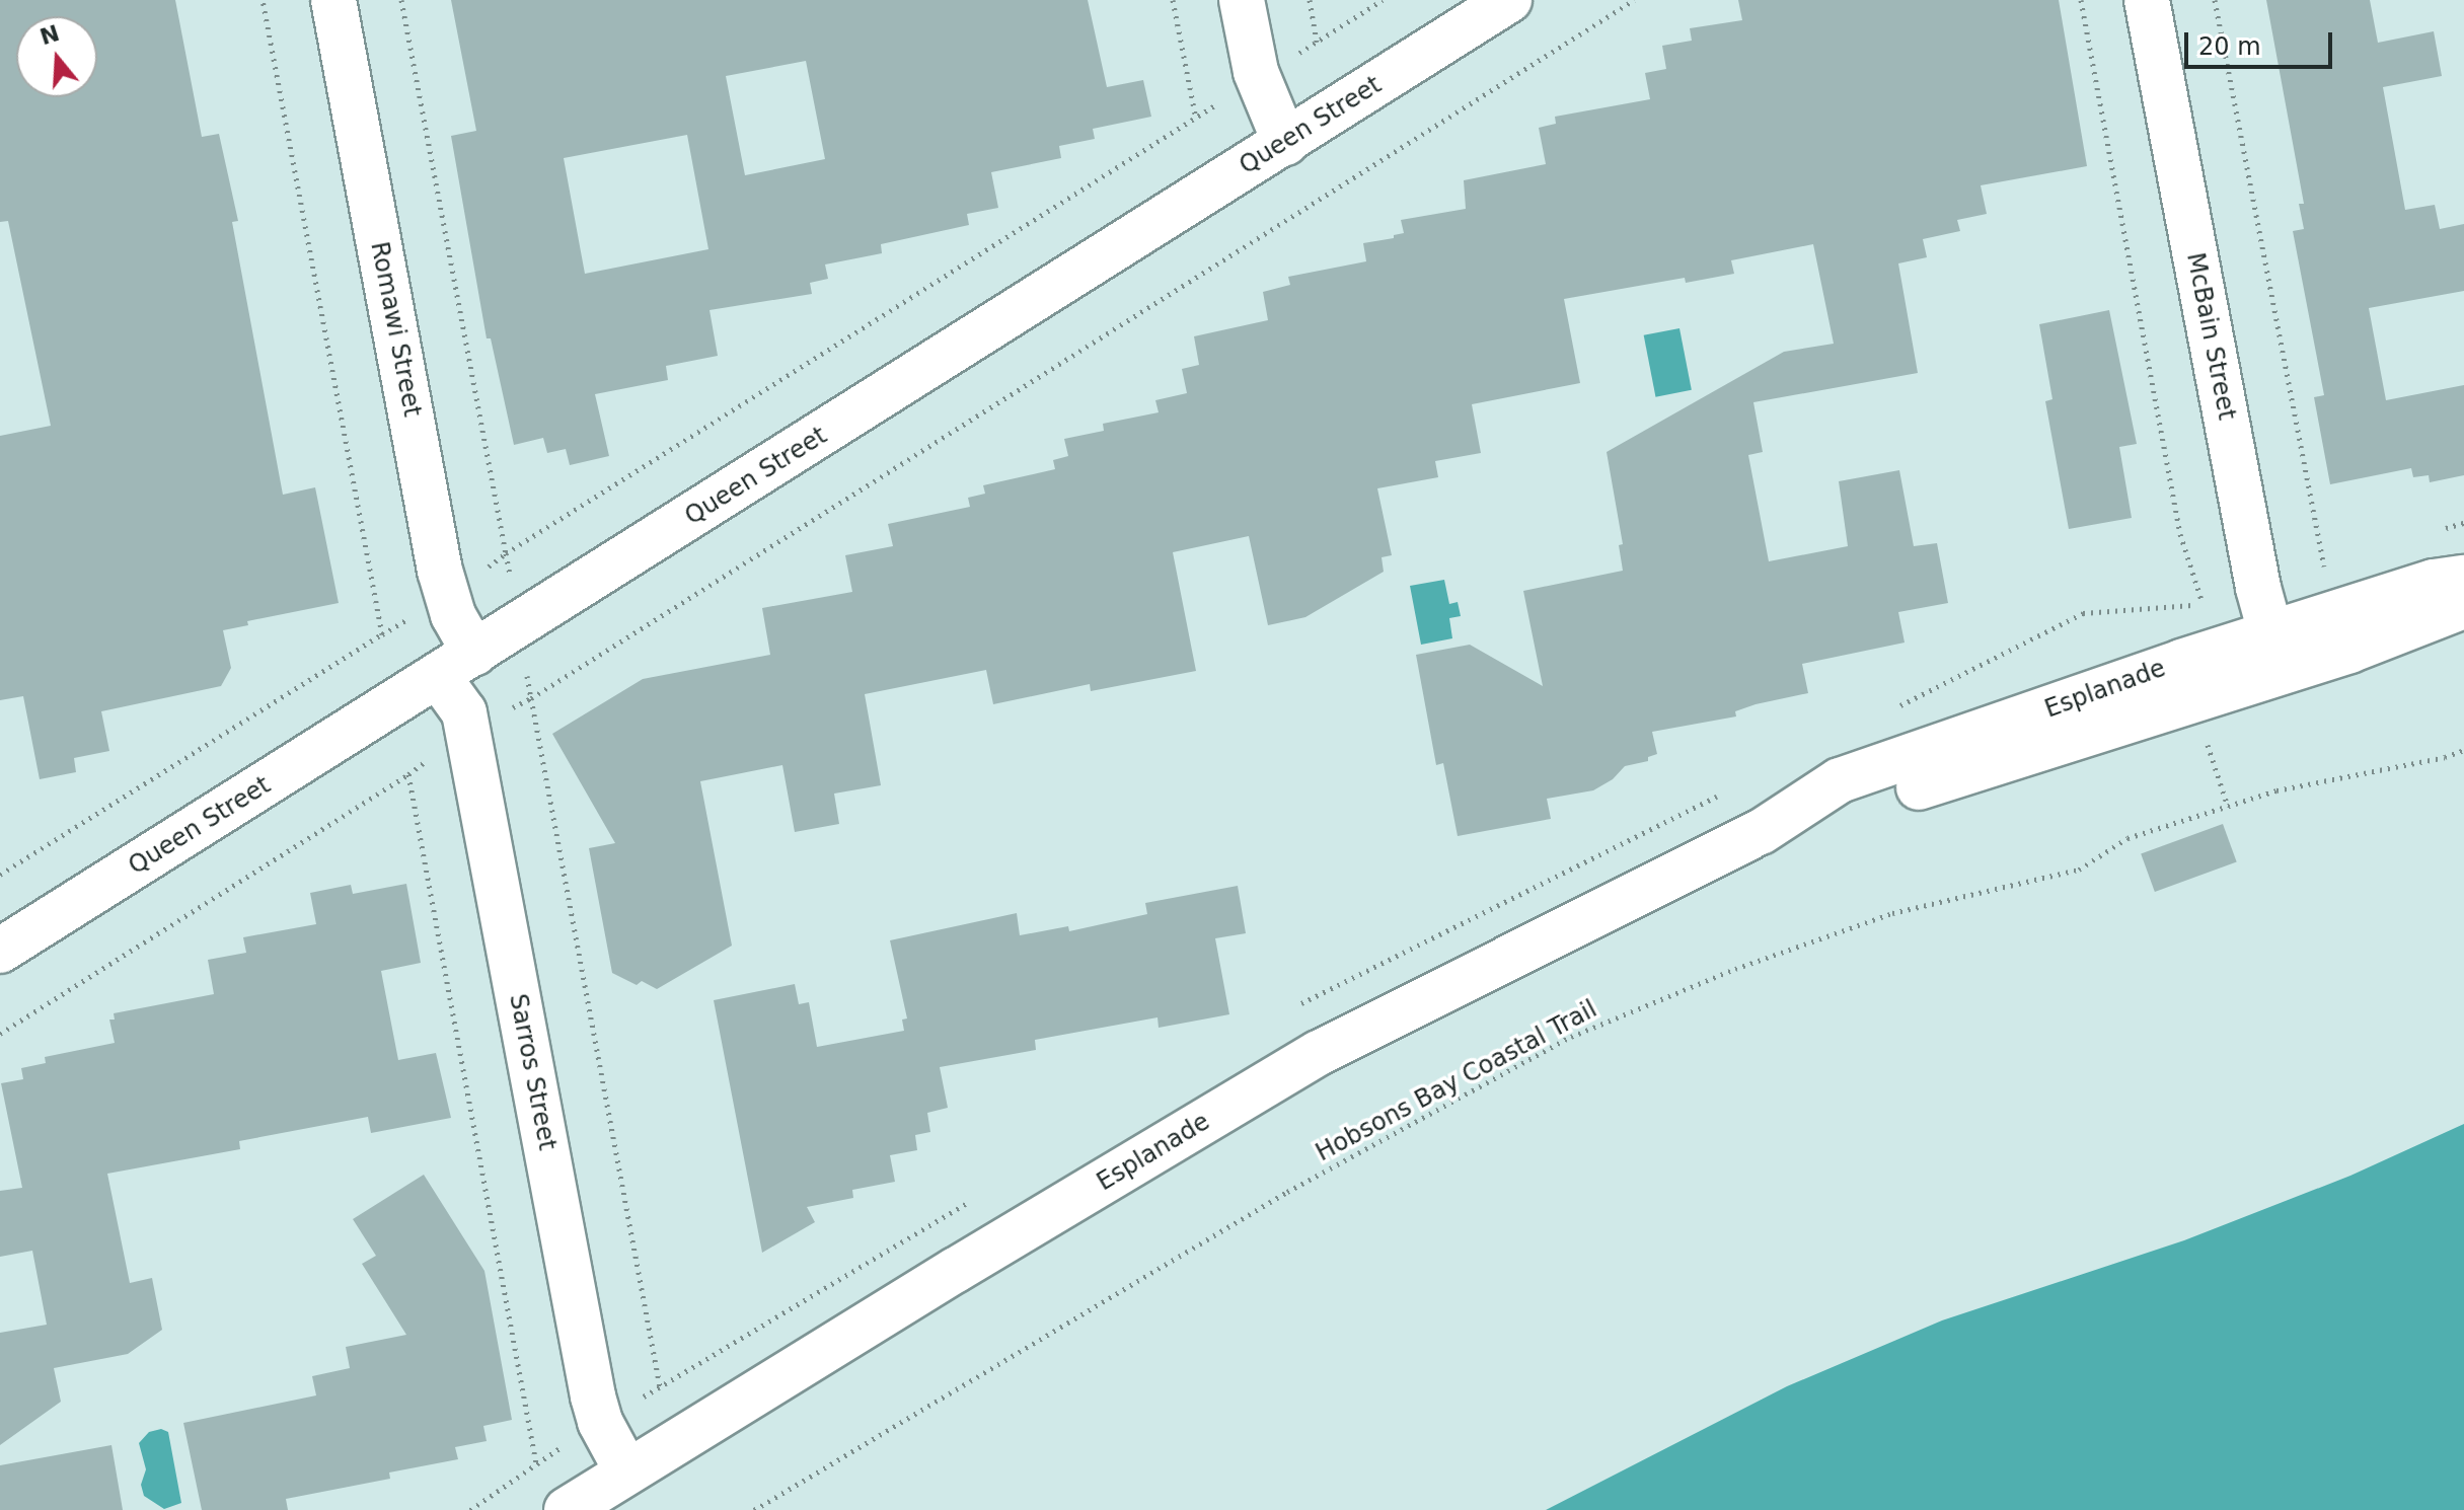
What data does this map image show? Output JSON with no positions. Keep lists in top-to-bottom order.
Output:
{
  "streets": {
    "street": [
      "Queen Street",
      "Romawi Street",
      "McBain Street",
      "Esplanade",
      "Sarros Street"
    ],
    "path": ["Hobsons Bay Coastal Trail"]
  },
  "crossings": [
    ["Queen Street", "Romawi Street"],
    ["Queen Street", "Sarros Street"],
    ["McBain Street", "Esplanade"],
    ["Esplanade", "Sarros Street"]
  ],
  "scale_bar": "20 m",
  "north": "top"
}
